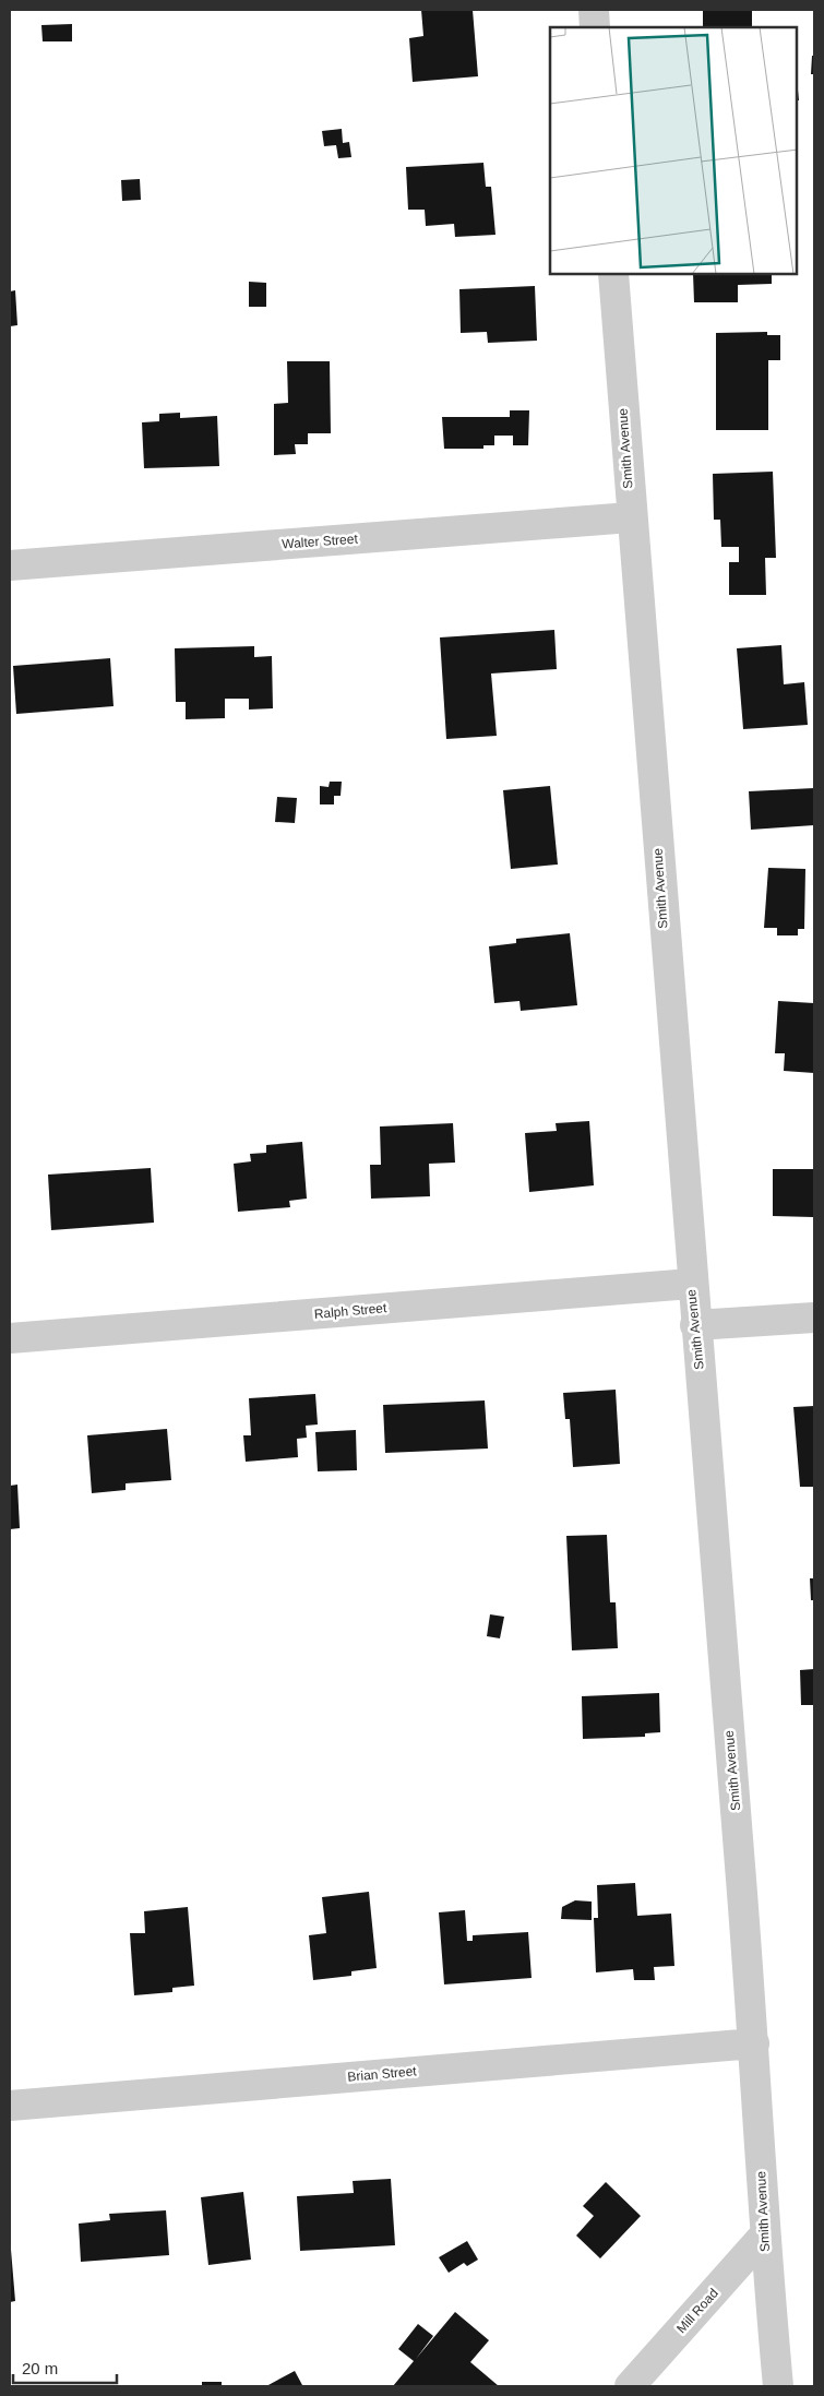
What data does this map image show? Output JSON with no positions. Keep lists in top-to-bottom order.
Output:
{
  "streets": {
    "street": [
      "Smith Avenue",
      "Walter Street",
      "Ralph Street",
      "Brian Street",
      "Mill Road"
    ]
  },
  "crossings": [
    ["Smith Avenue", "Walter Street"],
    ["Smith Avenue", "Ralph Street"],
    ["Smith Avenue", "Brian Street"],
    ["Smith Avenue", "Mill Road"]
  ],
  "scale_bar": "20 m"
}
